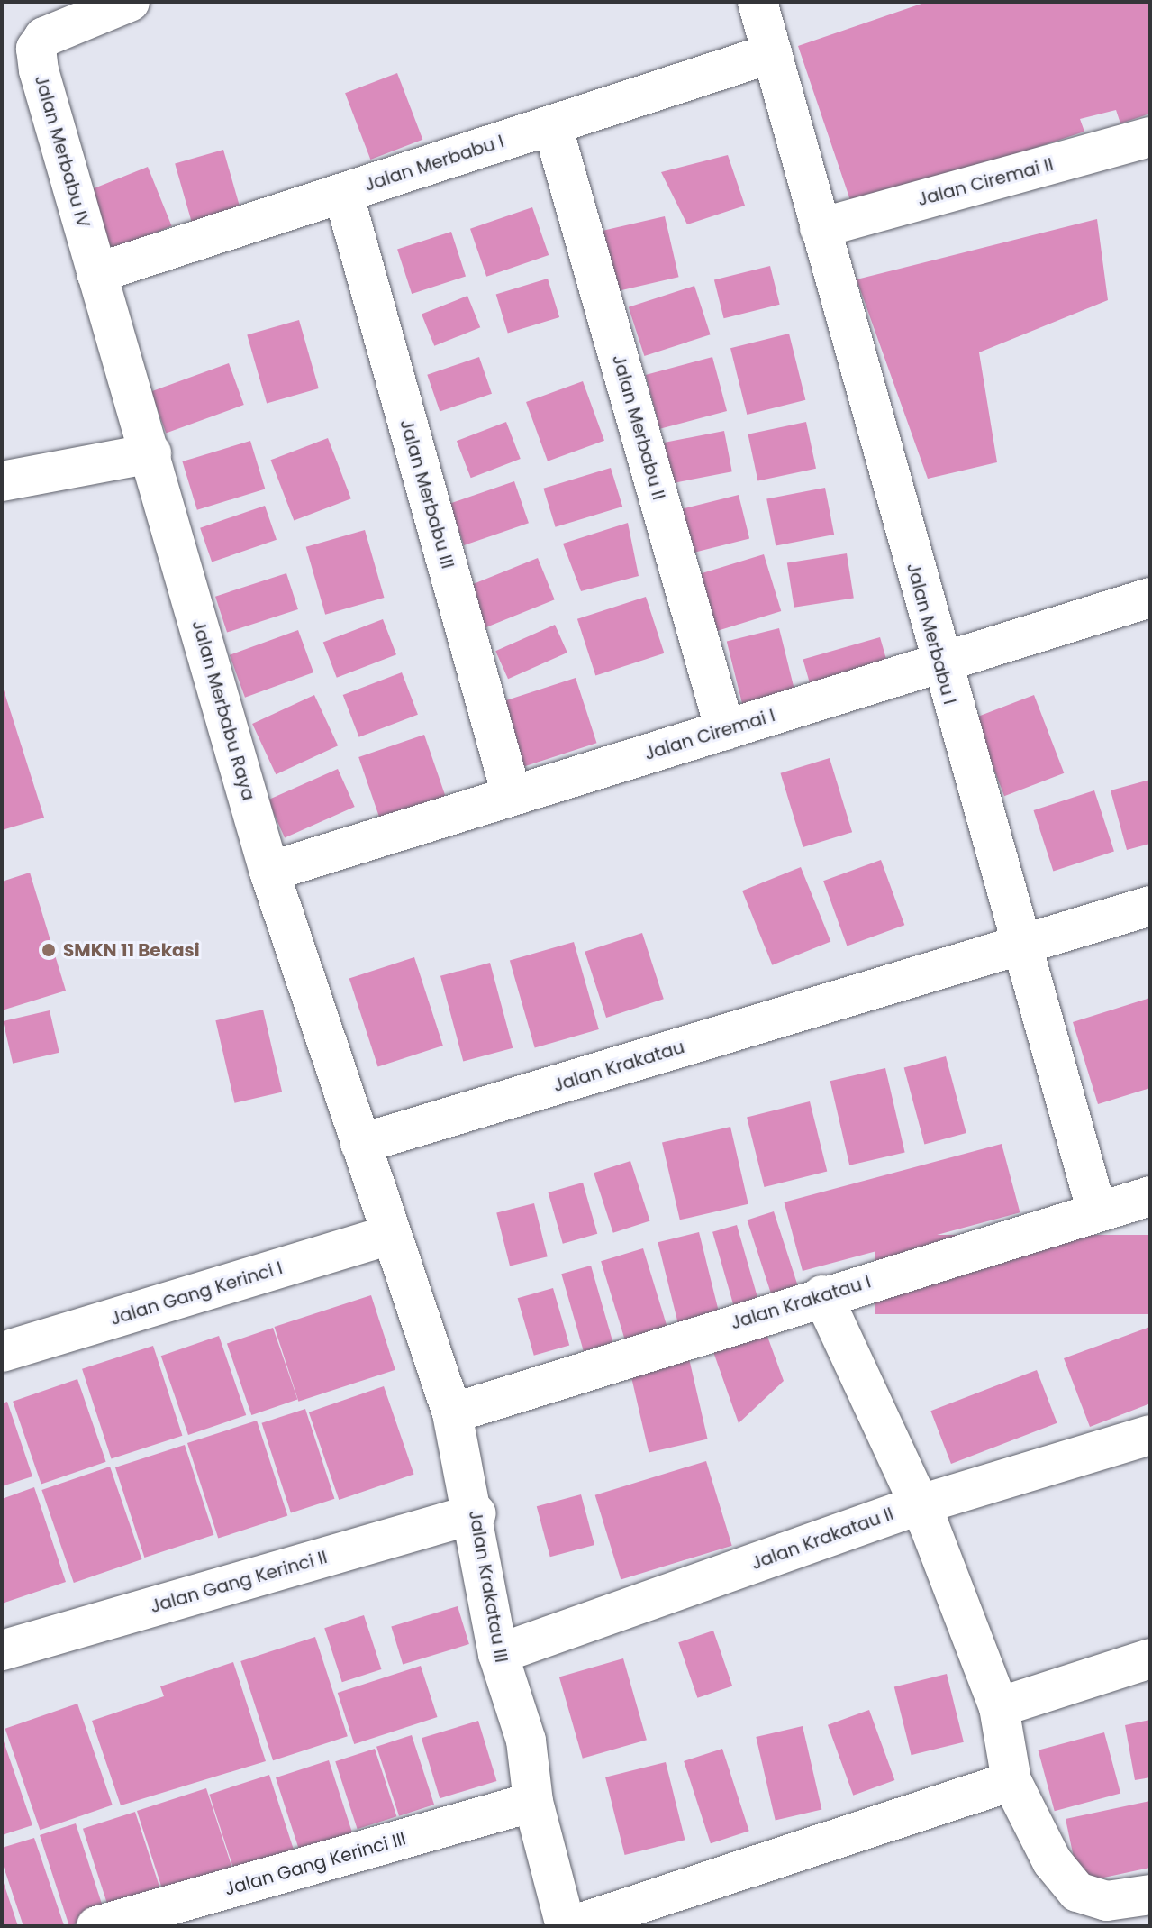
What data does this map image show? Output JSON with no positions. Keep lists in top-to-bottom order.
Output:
{
  "streets": {
    "street": [
      "Jalan Merbabu IV",
      "Jalan Merbabu I",
      "Jalan Ciremai II",
      "Jalan Merbabu II",
      "Jalan Merbabu III",
      "Jalan Merbabu Raya",
      "Jalan Ciremai I",
      "Jalan Krakatau",
      "Jalan Gang Kerinci I",
      "Jalan Krakatau I",
      "Jalan Krakatau II",
      "Jalan Gang Kerinci II",
      "Jalan Krakatau III",
      "Jalan Gang Kerinci III"
    ]
  },
  "crossings": [
    ["Jalan Merbabu IV", "Jalan Merbabu I"],
    ["Jalan Merbabu IV", "Jalan Merbabu Raya"],
    ["Jalan Merbabu I", "Jalan Ciremai II"],
    ["Jalan Merbabu I", "Jalan Merbabu II"],
    ["Jalan Merbabu I", "Jalan Merbabu III"],
    ["Jalan Merbabu I", "Jalan Merbabu Raya"],
    ["Jalan Merbabu I", "Jalan Ciremai I"],
    ["Jalan Merbabu I", "Jalan Krakatau"],
    ["Jalan Merbabu I", "Jalan Krakatau I"],
    ["Jalan Merbabu II", "Jalan Ciremai I"],
    ["Jalan Merbabu III", "Jalan Ciremai I"],
    ["Jalan Merbabu Raya", "Jalan Ciremai I"],
    ["Jalan Merbabu Raya", "Jalan Krakatau"],
    ["Jalan Krakatau I", "Jalan Krakatau III"],
    ["Jalan Krakatau II", "Jalan Krakatau III"],
    ["Jalan Gang Kerinci II", "Jalan Krakatau III"],
    ["Jalan Krakatau III", "Jalan Gang Kerinci III"]
  ],
  "places": ["SMKN 11 Bekasi"]
}
